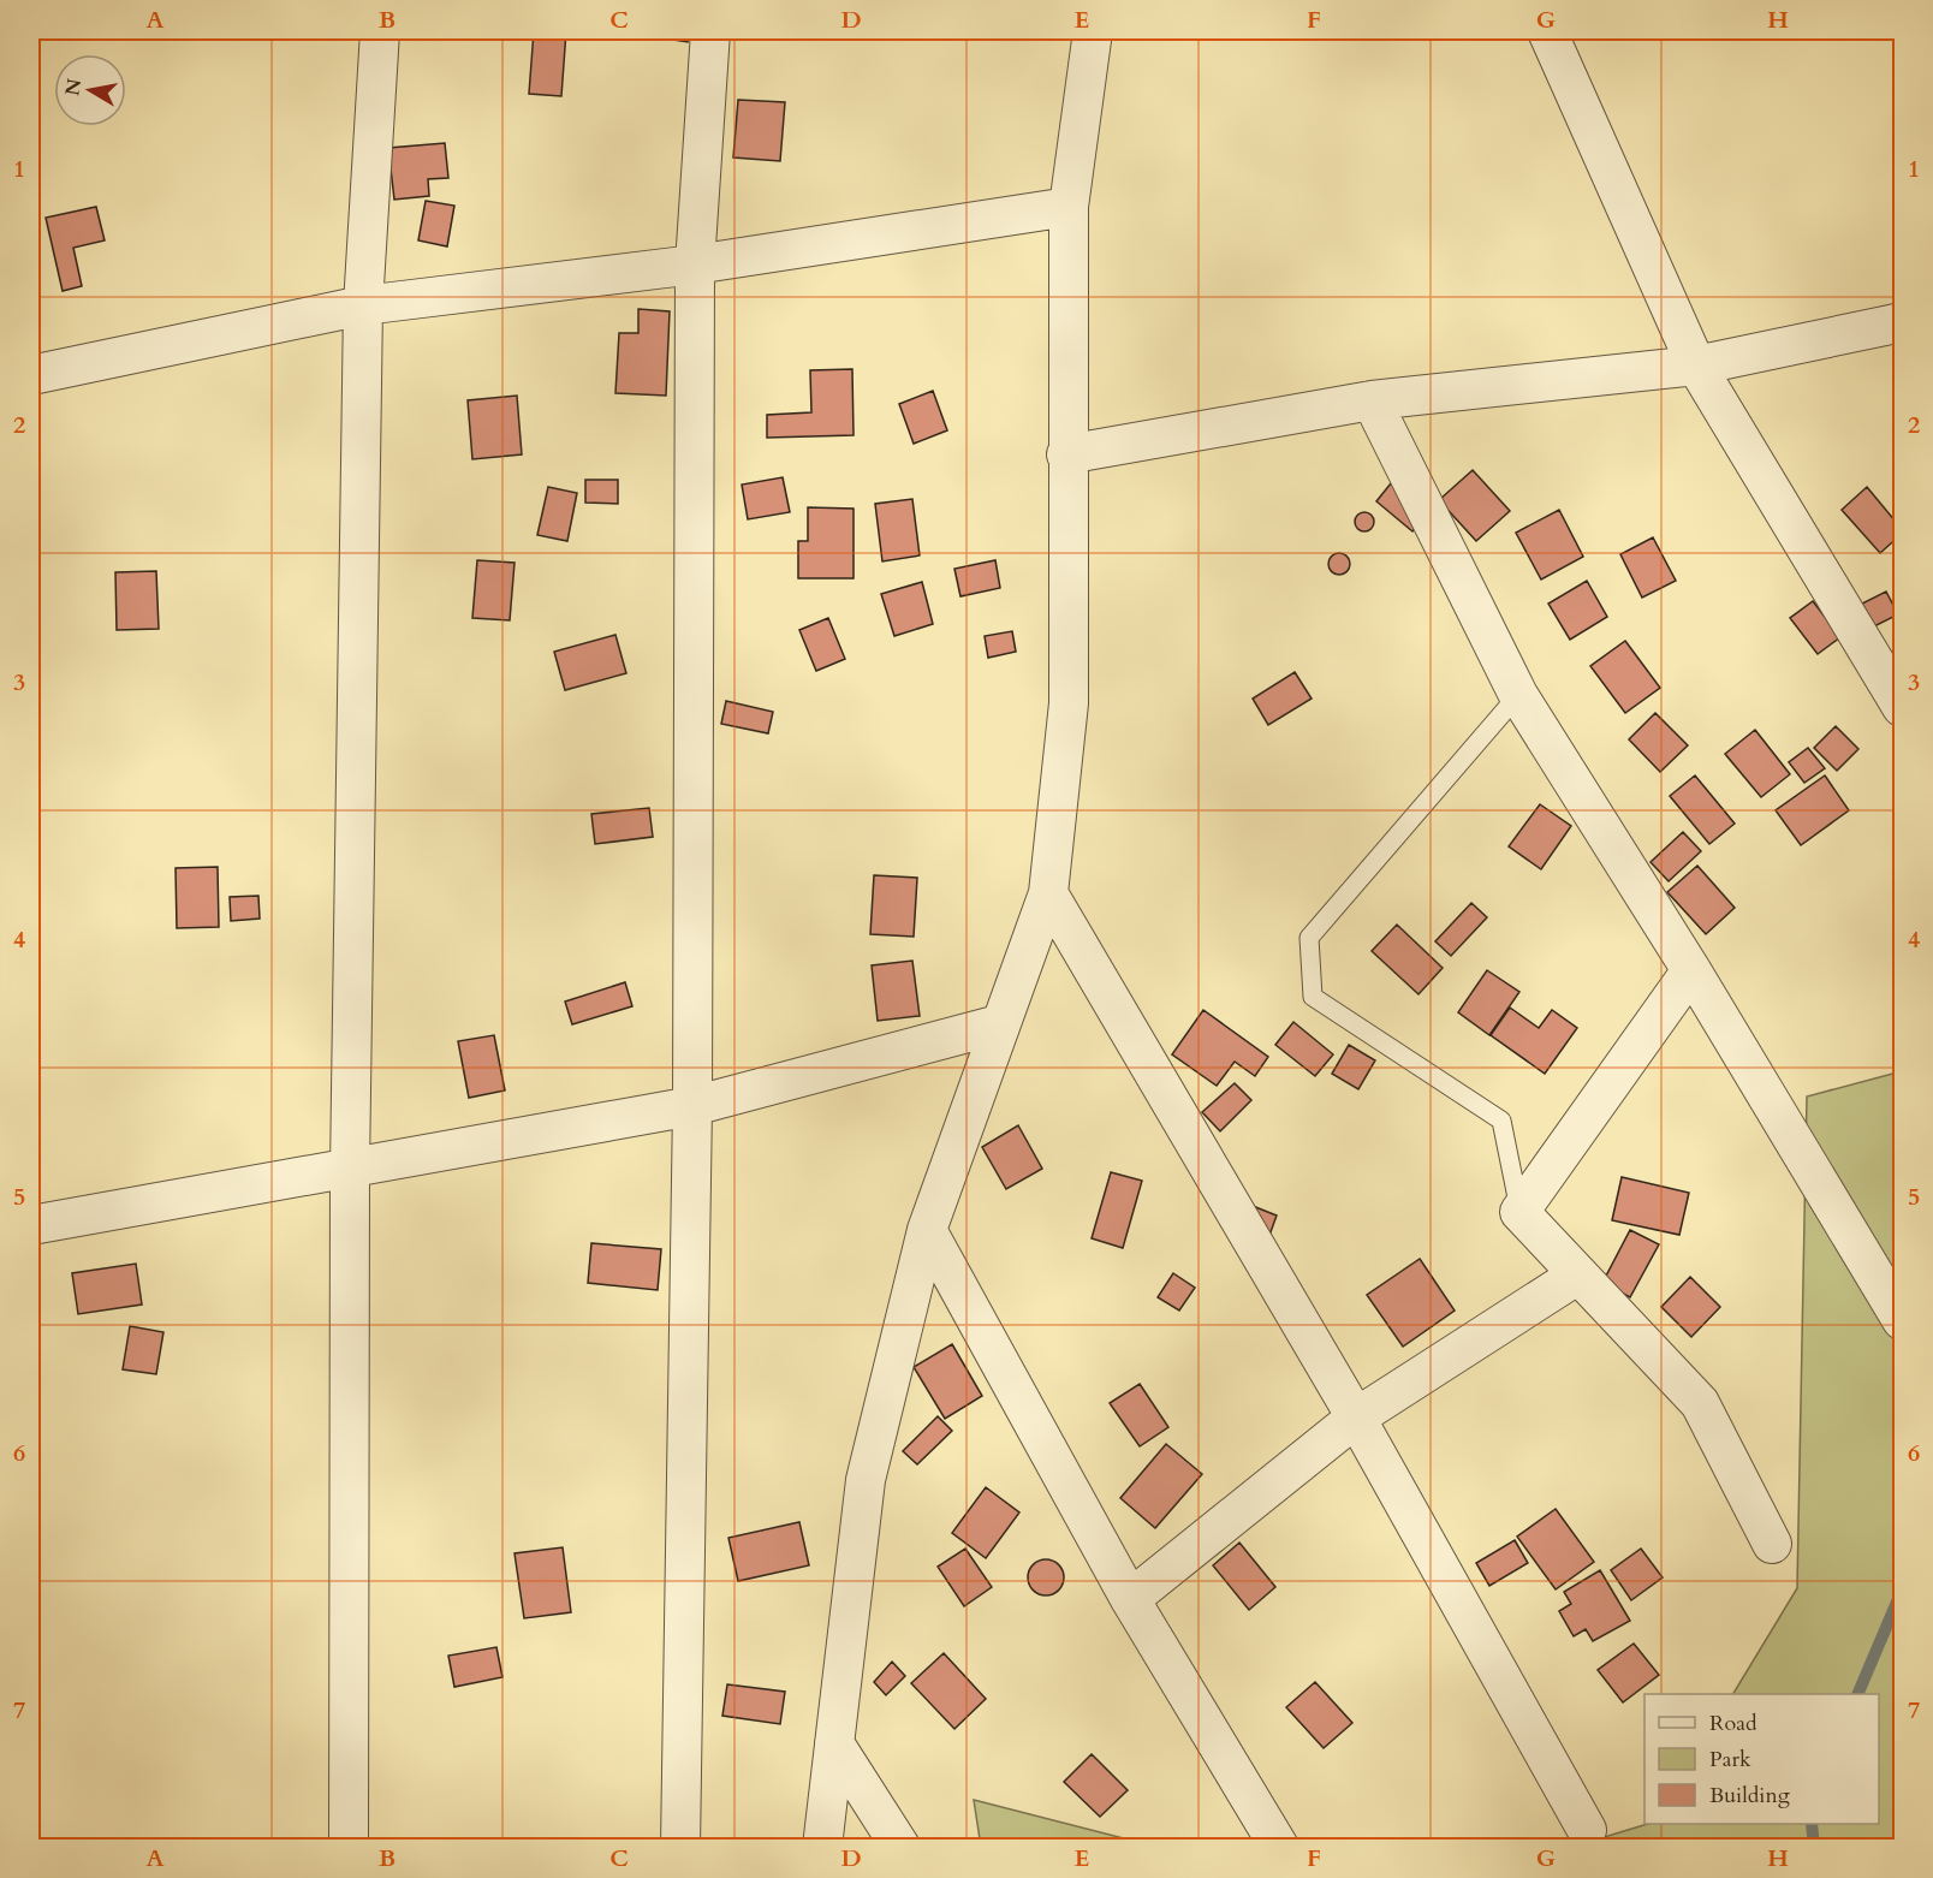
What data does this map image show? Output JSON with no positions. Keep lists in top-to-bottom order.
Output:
{
  "legend": ["Road", "Park", "Building"],
  "north": "left",
  "grid": {
    "columns": [
      "A",
      "B",
      "C",
      "D",
      "E",
      "F",
      "G",
      "H"
    ],
    "rows": [
      "1",
      "2",
      "3",
      "4",
      "5",
      "6",
      "7"
    ]
  }
}
